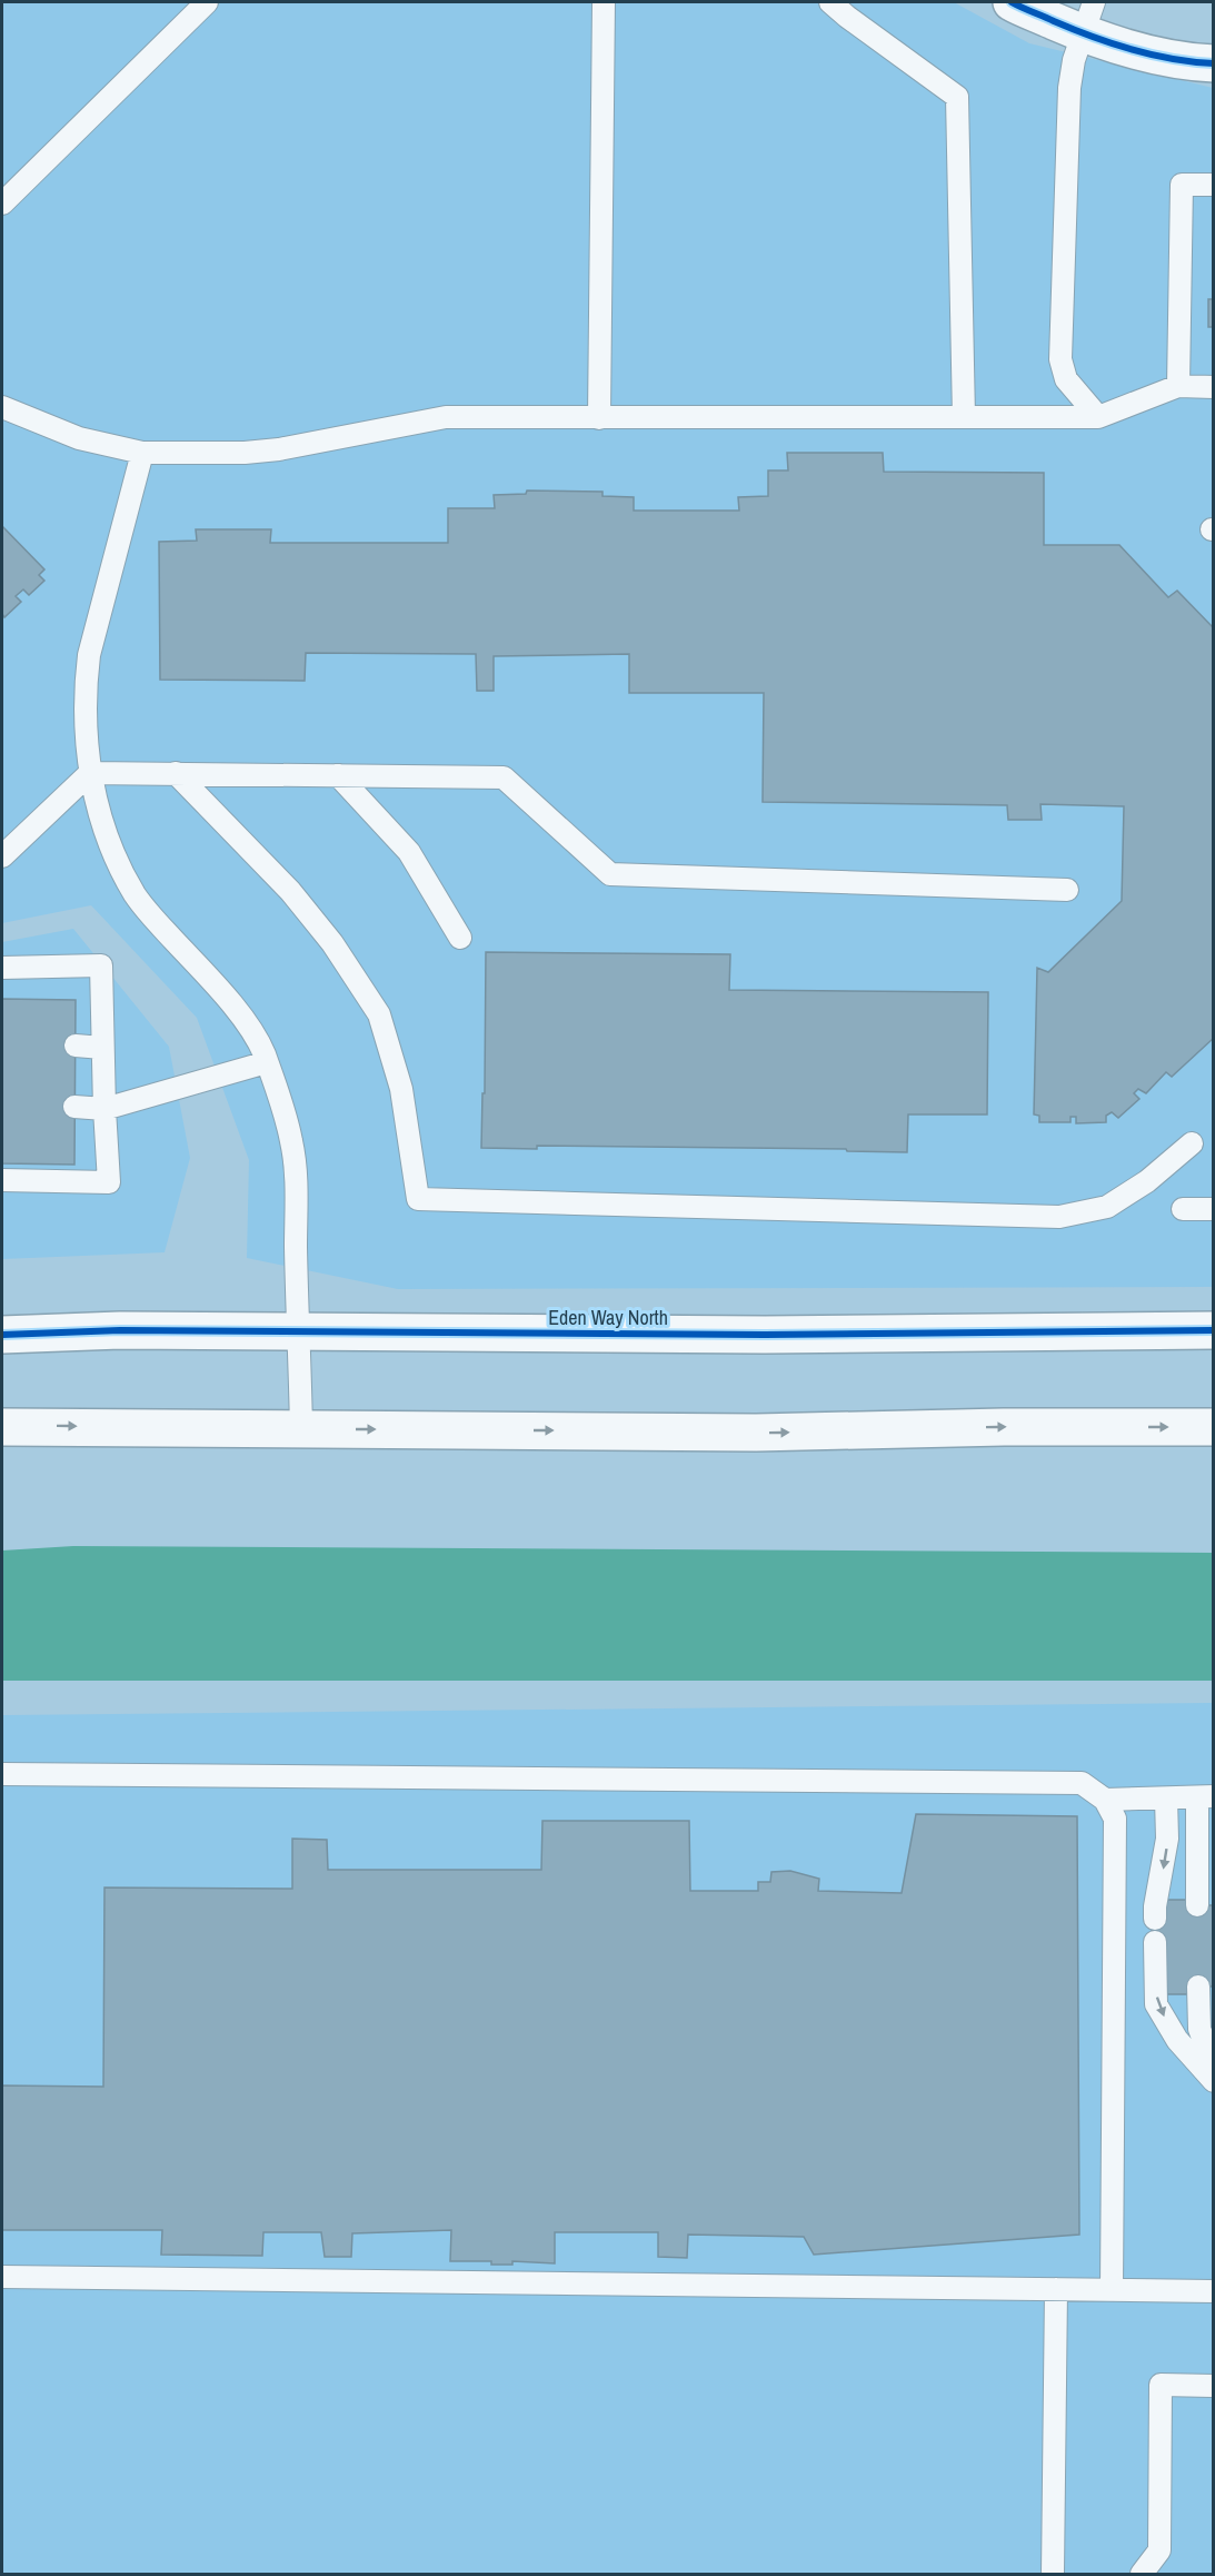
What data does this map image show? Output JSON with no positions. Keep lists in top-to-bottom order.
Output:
{
  "streets": {
    "street": ["Eden Way North"]
  }
}
